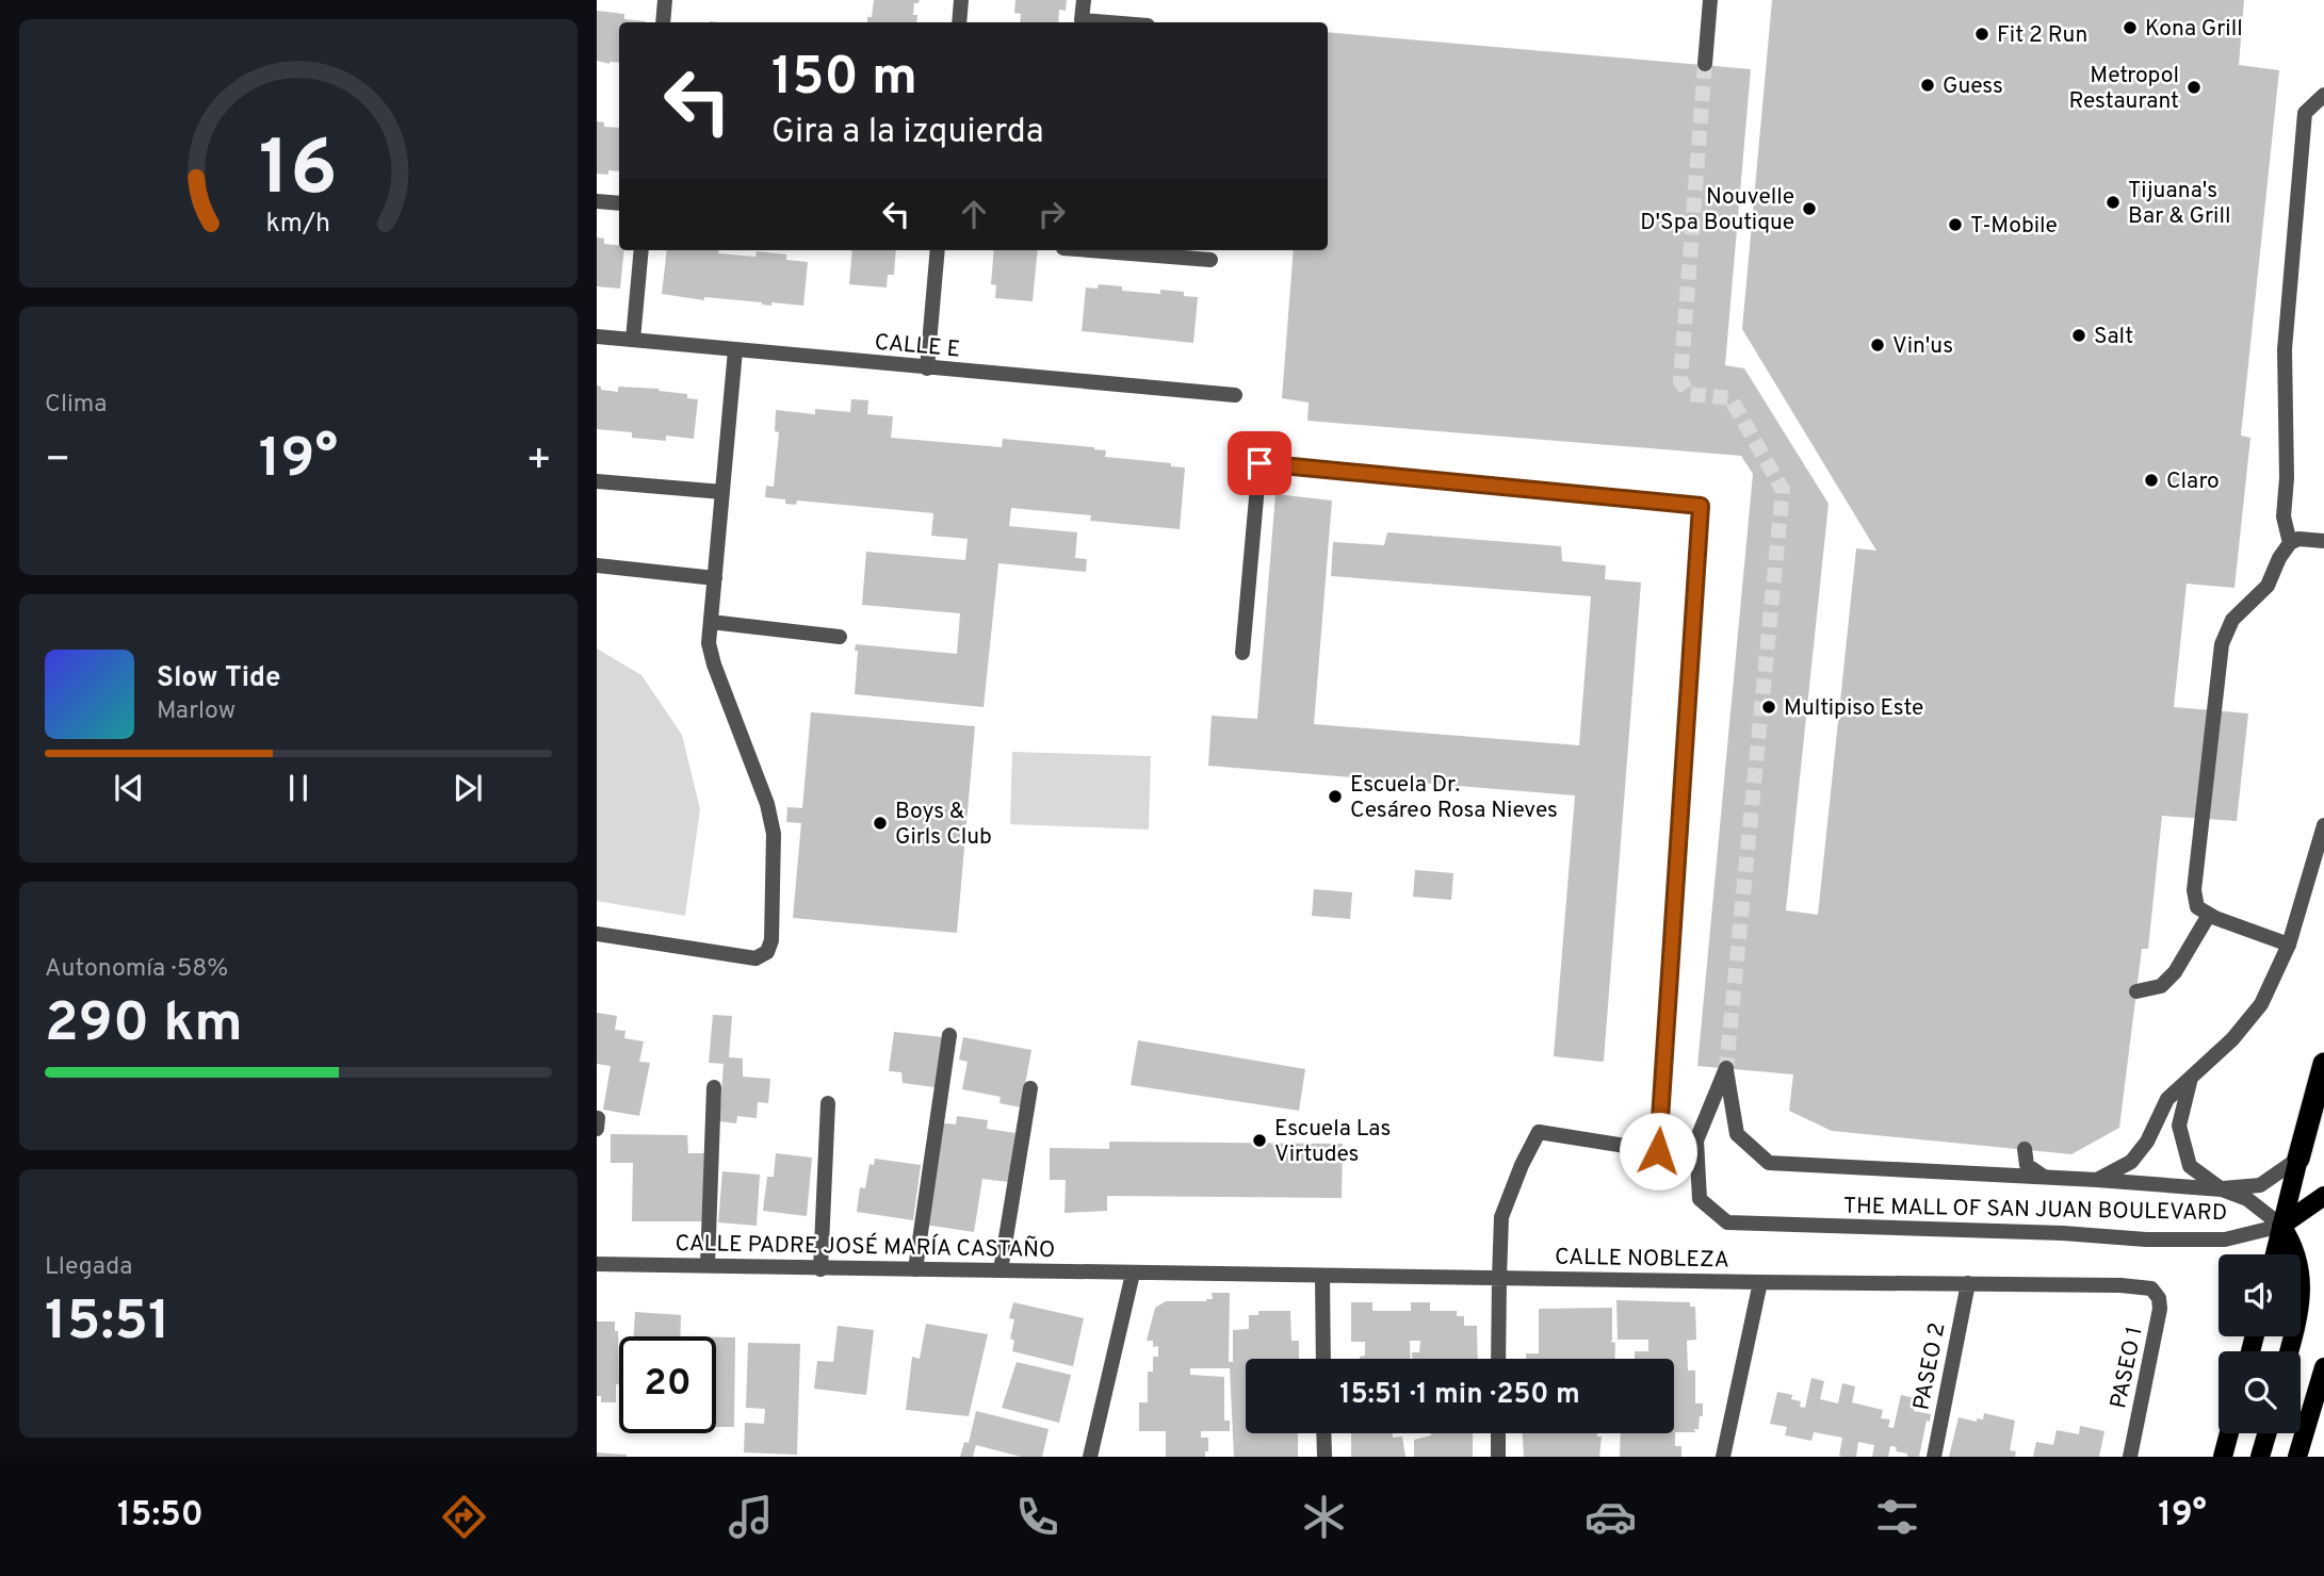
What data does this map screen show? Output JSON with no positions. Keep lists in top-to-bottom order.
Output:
{
  "streets": {
    "street": [
      "CALLE E",
      "THE MALL OF SAN JUAN BOULEVARD",
      "CALLE PADRE JOSÉ MARÍA CASTAÑO",
      "CALLE NOBLEZA",
      "PASEO 2",
      "PASEO 1"
    ]
  },
  "crossings": [
    ["CALLE PADRE JOSÉ MARÍA CASTAÑO", "CALLE NOBLEZA"],
    ["CALLE NOBLEZA", "PASEO 2"],
    ["CALLE NOBLEZA", "PASEO 1"]
  ],
  "places": [
    "Kona Grill",
    "Fit 2 Run",
    "Guess",
    "Metropol Restaurant",
    "Tijuana's Bar & Grill",
    "Nouvelle D'Spa Boutique",
    "T-Mobile",
    "Salt",
    "Vin'us",
    "Claro",
    "Multipiso Este",
    "Escuela Dr. Cesáreo Rosa Nieves",
    "Boys & Girls Club",
    "Escuela Las Virtudes"
  ],
  "page": {
    "turn": ["150 m", "Gira a la izquierda"],
    "tile": [
      "Clima",
      ["Autonomía · 58%", "290 km"],
      ["Llegada", "15:51"]
    ],
    "heat": ["−", "19°", "+"],
    "song": ["Slow Tide", "Marlow"],
    "limit": "20",
    "trip": "15:51 · 1 min · 250 m",
    "tabs": ["15:50", "19°"],
    "gauge": ["16", "km/h"]
  }
}
